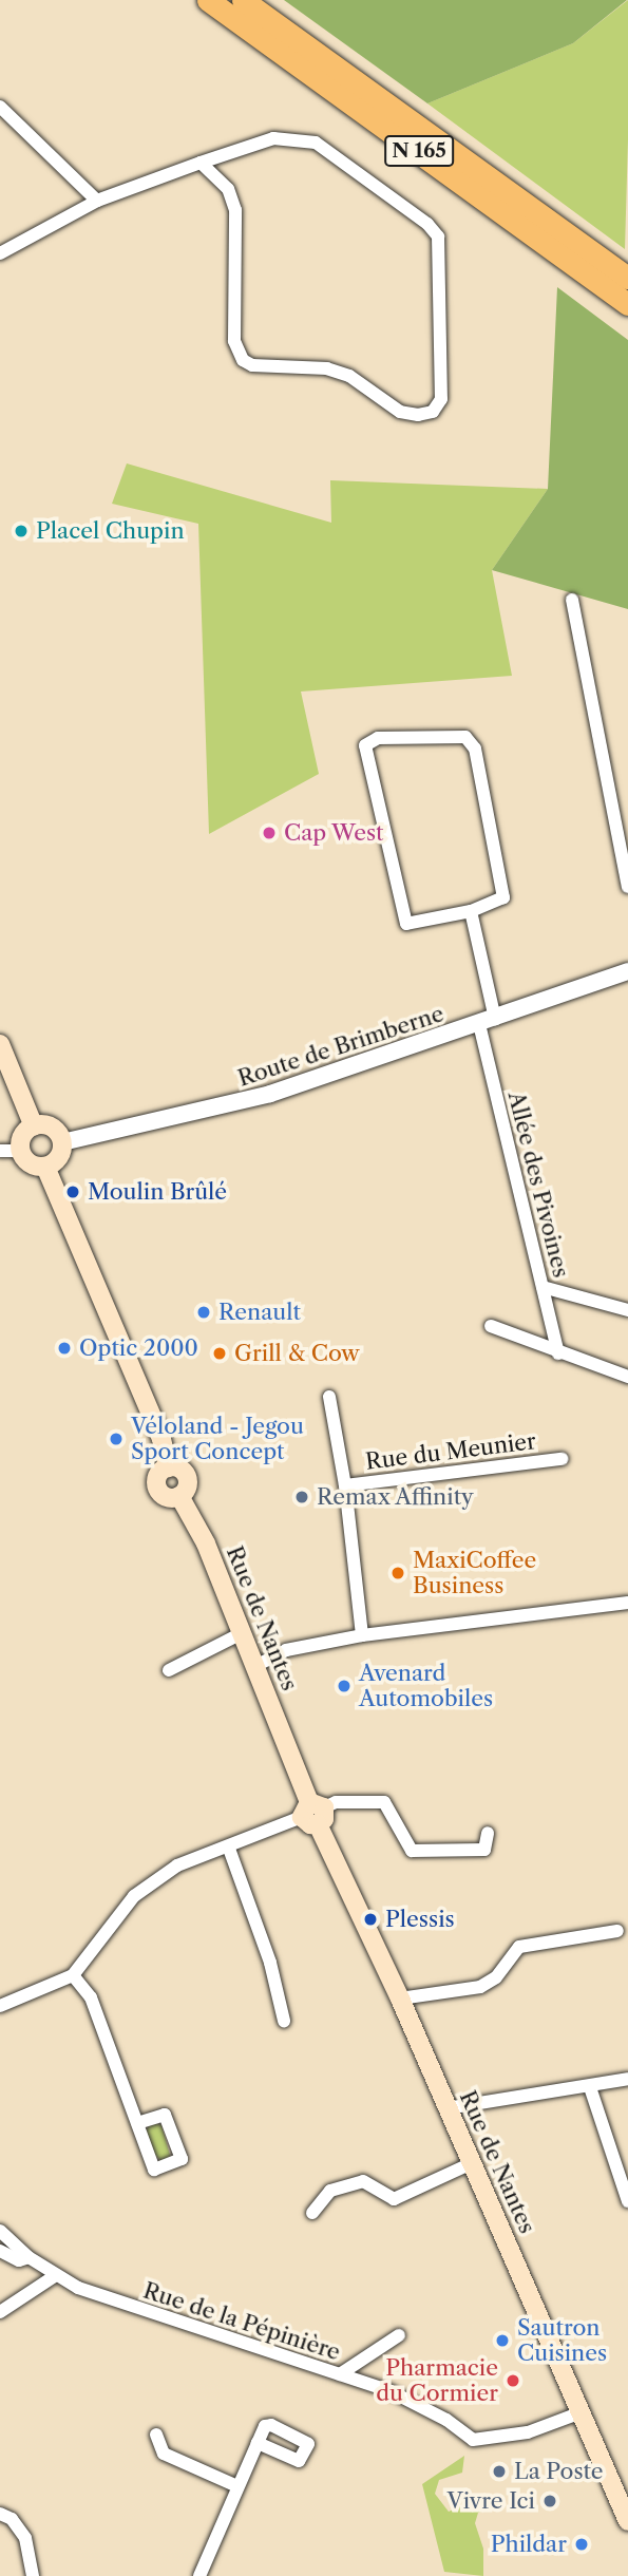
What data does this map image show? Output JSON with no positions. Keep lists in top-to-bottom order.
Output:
{
  "streets": {
    "highway": ["N 165"],
    "main road": ["Rue de Nantes"],
    "street": [
      "Route de Brimberne",
      "Allée des Pivoines",
      "Rue du Meunier",
      "Rue de la Pépinière"
    ]
  },
  "crossings": [
    ["Route de Brimberne", "Allée des Pivoines"],
    ["Route de Brimberne", "Rue de Nantes"],
    ["Rue de Nantes", "Rue de la Pépinière"]
  ],
  "places": [
    "Placel Chupin",
    "Cap West",
    "Moulin Brûlé",
    "Renault",
    "Optic 2000",
    "Grill & Cow",
    "Véloland - Jegou Sport Concept",
    "Remax Affinity",
    "MaxiCoffee Business",
    "Avenard Automobiles",
    "Plessis",
    "Sautron Cuisines",
    "Pharmacie du Cormier",
    "La Poste",
    "Vivre Ici",
    "Phildar"
  ]
}
